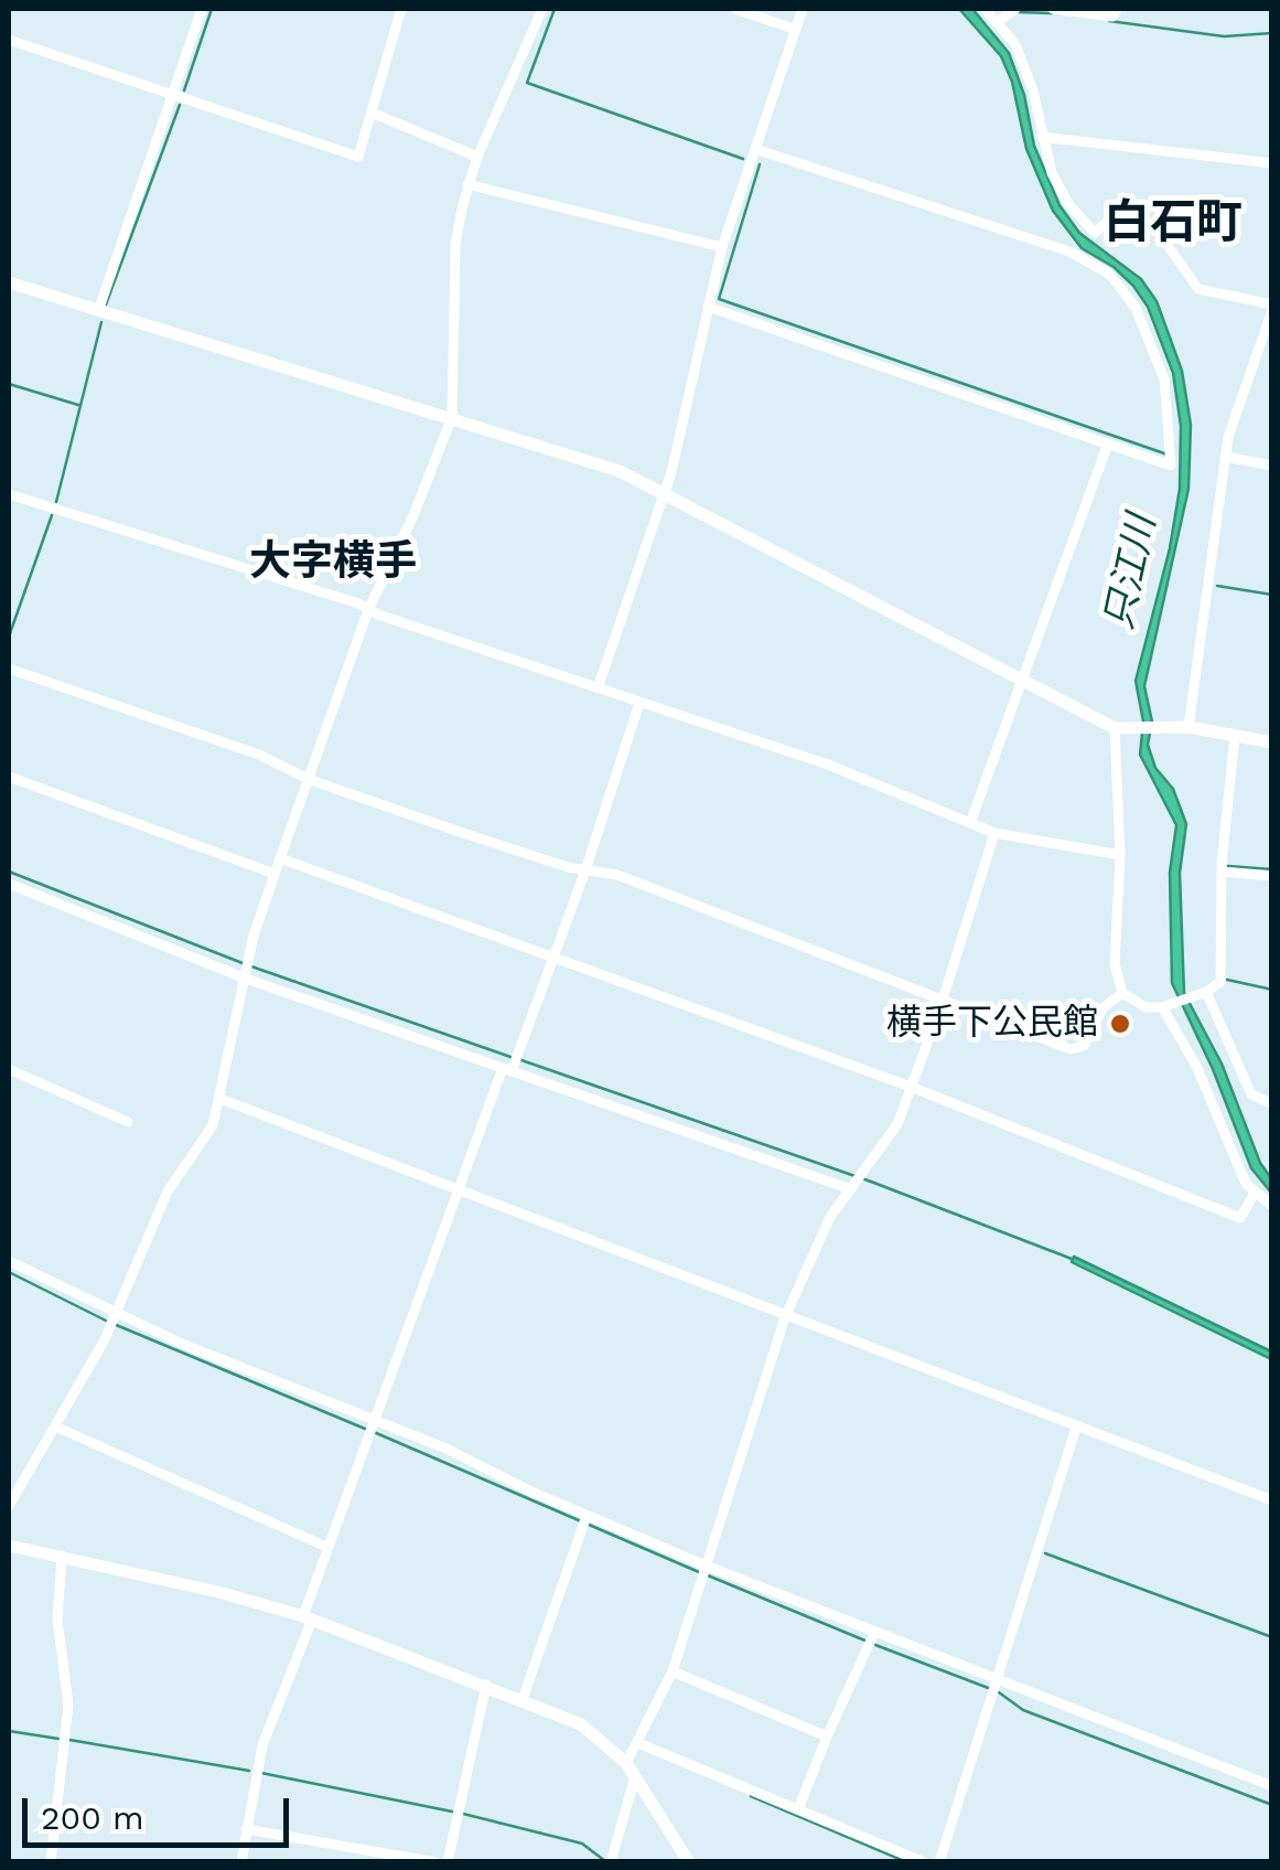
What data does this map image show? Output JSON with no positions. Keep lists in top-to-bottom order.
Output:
{
  "districts": ["白石町", "大字横手"],
  "water": ["只江川"],
  "places": ["横手下公民館"],
  "scale_bar": "200 m"
}
